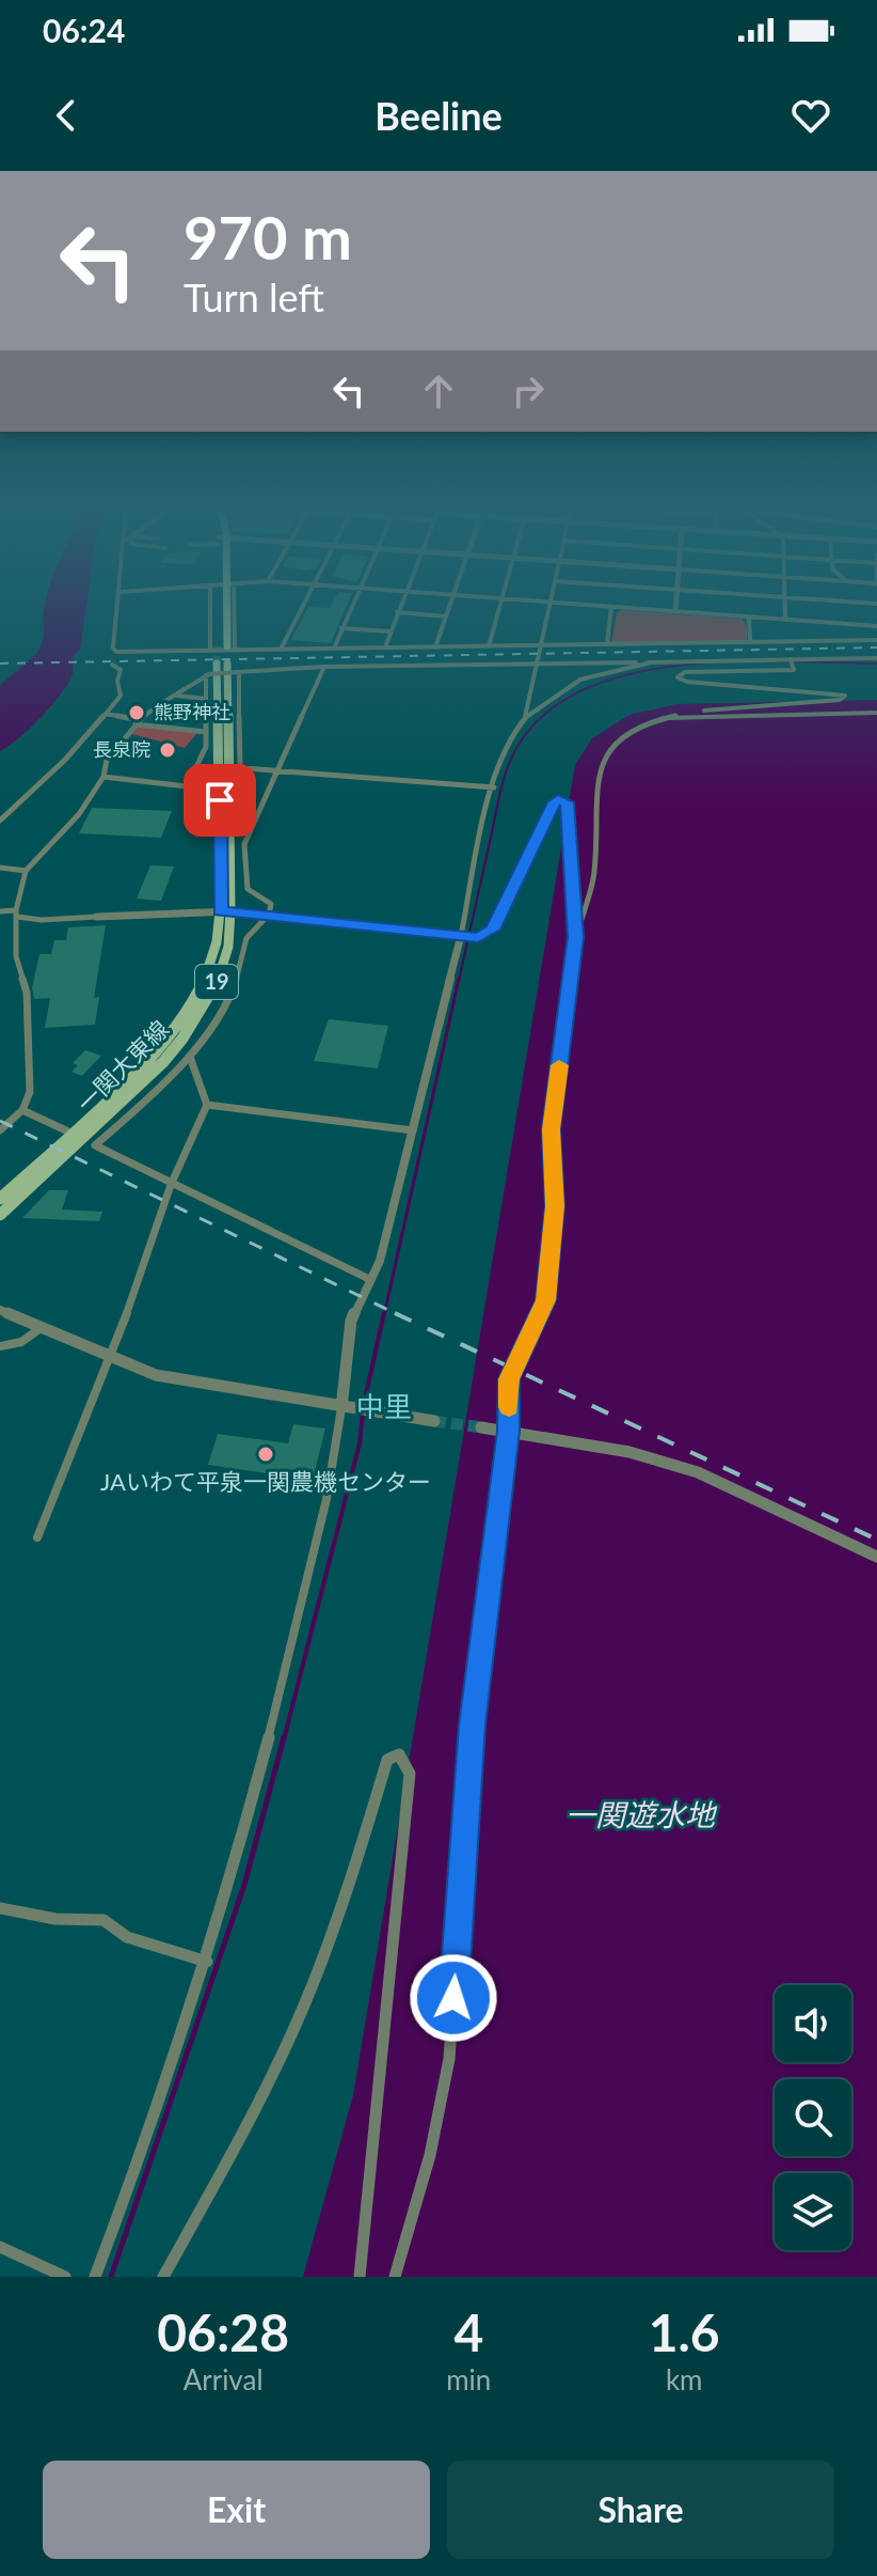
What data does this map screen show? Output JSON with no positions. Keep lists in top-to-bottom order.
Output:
{
  "streets": {
    "main road": ["19", "一関大東線"]
  },
  "districts": ["中里"],
  "water": ["一関遊水地"],
  "places": ["熊野神社", "長泉院", "JAいわて平泉一関農機センター"],
  "page": {
    "status": "06:24",
    "header": "Beeline",
    "turn": ["970 m", "Turn left"],
    "eta": [
      "06:28",
      "Arrival",
      "4",
      "min",
      "1.6",
      "km"
    ],
    "buttons": ["Exit", "Share"]
  }
}
